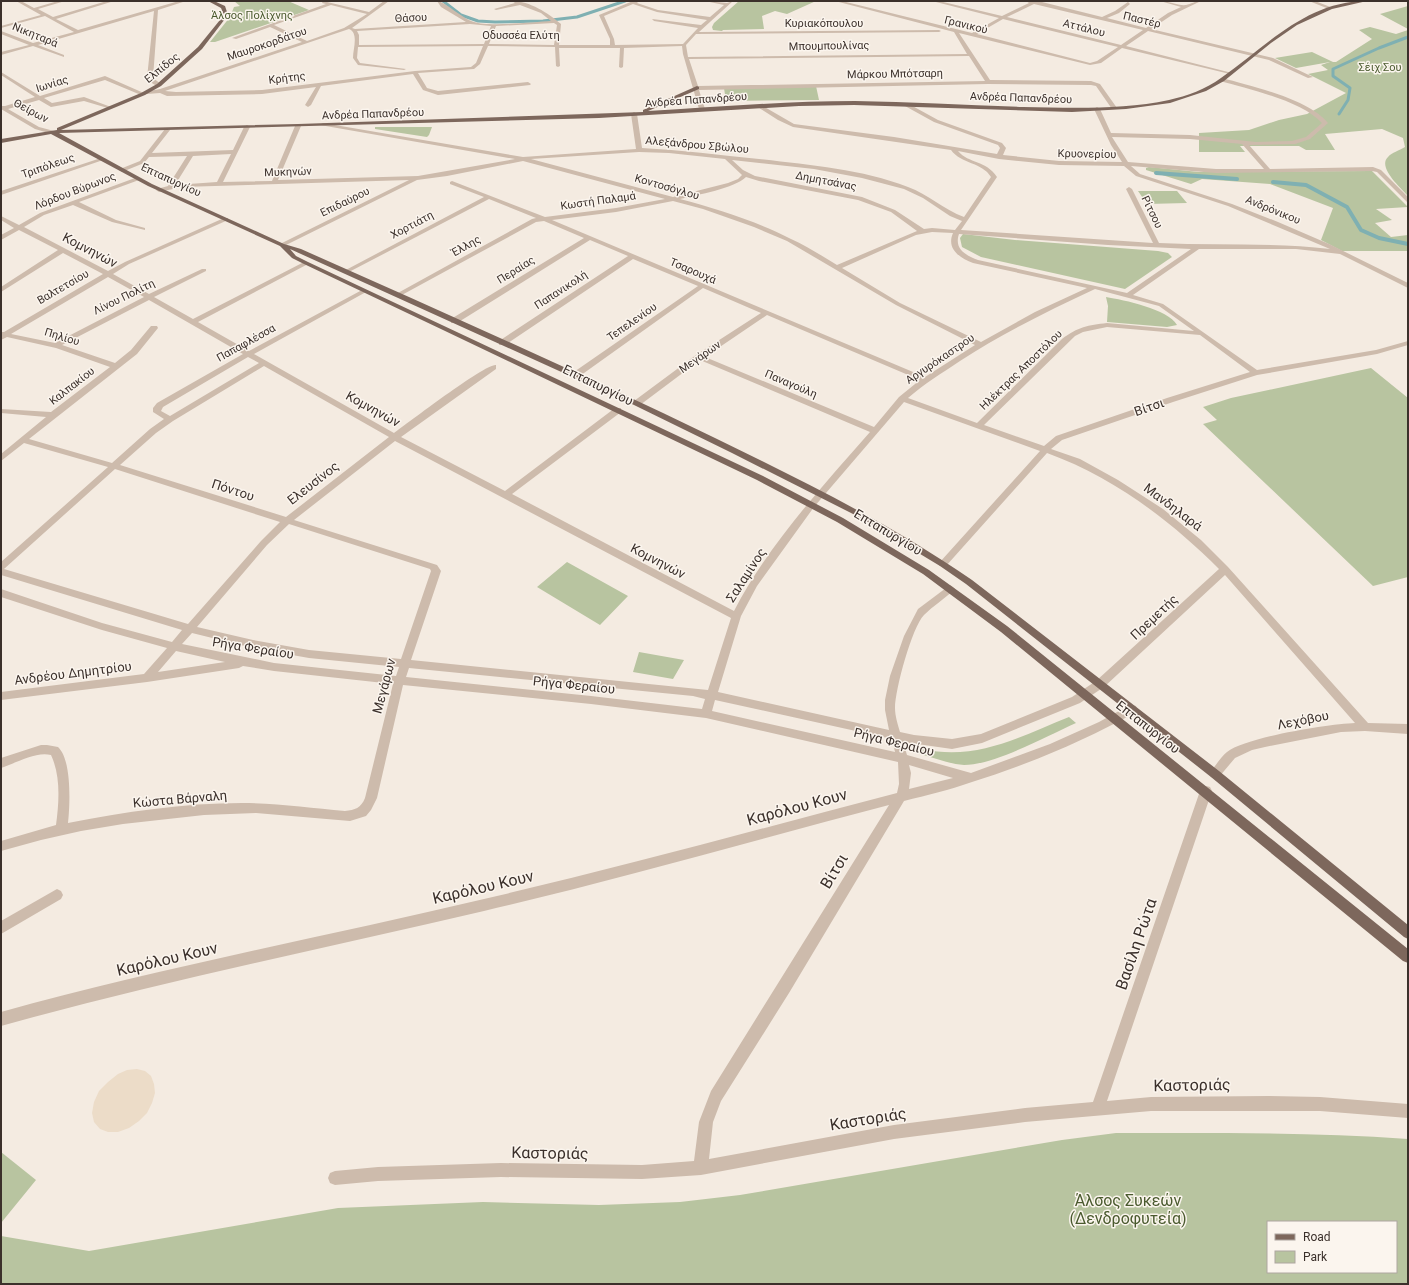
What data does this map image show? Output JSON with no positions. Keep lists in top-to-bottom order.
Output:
{
  "streets": {
    "main road": ["Ελπίδος", "Ανδρέα Παπανδρέου", "Επταπυργίου"],
    "street": [
      "Θάσου",
      "Παστέρ",
      "Κυριακόπουλου",
      "Γρανικού",
      "Αττάλου",
      "Νικηταρά",
      "Οδυσσέα Ελύτη",
      "Μαυροκορδάτου",
      "Μπουμπουλίνας",
      "Μάρκου Μπότσαρη",
      "Κρήτης",
      "Ιωνίας",
      "Θείρων",
      "Αλεξάνδρου Σβώλου",
      "Κρυονερίου",
      "Τριπόλεως",
      "Μυκηνών",
      "Δημητσάνας",
      "Κοντοσόγλου",
      "Λόρδου Βύρωνος",
      "Κωστή Παλαμά",
      "Επιδαύρου",
      "Ανδρόνικου",
      "Ρίτσου",
      "Χορτιάτη",
      "Έλλης",
      "Κομνηνών",
      "Περαίας",
      "Τσαρουχά",
      "Βαλτετσίου",
      "Παπανικολή",
      "Λίνου Πολίτη",
      "Τεπελενίου",
      "Πηλίου",
      "Παπαφλέσσα",
      "Μεγάρων",
      "Αργυρόκαστρου",
      "Ηλέκτρας Αποστόλου",
      "Παναγούλη",
      "Καλπακίου",
      "Βίτσι",
      "Ελευσίνος",
      "Πόντου",
      "Μανδηλαρά",
      "Σαλαμίνος",
      "Πρεμετής",
      "Ρήγα Φεραίου",
      "Ανδρέου Δημητρίου",
      "Λεχόβου",
      "Κώστα Βάρναλη",
      "Καρόλου Κουν",
      "Βασίλη Ρώτα",
      "Καστοριάς"
    ]
  },
  "crossings": [
    ["Θάσου", "Μαυροκορδάτου"],
    ["Θάσου", "Κρήτης"],
    ["Παστέρ", "Ανδρέα Παπανδρέου"],
    ["Κυριακόπουλου", "Γρανικού"],
    ["Γρανικού", "Αττάλου"],
    ["Αττάλου", "Ανδρέα Παπανδρέου"],
    ["Οδυσσέα Ελύτη", "Κρήτης"],
    ["Μαυροκορδάτου", "Ελπίδος"],
    ["Μαυροκορδάτου", "Κρήτης"],
    ["Μαυροκορδάτου", "Ιωνίας"],
    ["Ελπίδος", "Ιωνίας"],
    ["Ελπίδος", "Ανδρέα Παπανδρέου"],
    ["Ελπίδος", "Θείρων"],
    ["Ελπίδος", "Επταπυργίου"],
    ["Μάρκου Μπότσαρη", "Ανδρέα Παπανδρέου"],
    ["Ιωνίας", "Θείρων"],
    ["Ανδρέα Παπανδρέου", "Θείρων"],
    ["Ανδρέα Παπανδρέου", "Κρυονερίου"],
    ["Ανδρέα Παπανδρέου", "Επταπυργίου"],
    ["Ανδρέα Παπανδρέου", "Κοντοσόγλου"],
    ["Θείρων", "Επταπυργίου"],
    ["Αλεξάνδρου Σβώλου", "Μυκηνών"],
    ["Αλεξάνδρου Σβώλου", "Δημητσάνας"],
    ["Αλεξάνδρου Σβώλου", "Κοντοσόγλου"],
    ["Αλεξάνδρου Σβώλου", "Επιδαύρου"],
    ["Κρυονερίου", "Ανδρόνικου"],
    ["Τριπόλεως", "Επταπυργίου"],
    ["Μυκηνών", "Επταπυργίου"],
    ["Μυκηνών", "Επιδαύρου"],
    ["Επταπυργίου", "Λόρδου Βύρωνος"],
    ["Επταπυργίου", "Επιδαύρου"],
    ["Επταπυργίου", "Χορτιάτη"],
    ["Επταπυργίου", "Έλλης"],
    ["Επταπυργίου", "Περαίας"],
    ["Επταπυργίου", "Βαλτετσίου"],
    ["Επταπυργίου", "Παπανικολή"],
    ["Επταπυργίου", "Τεπελενίου"],
    ["Επταπυργίου", "Παπαφλέσσα"],
    ["Επταπυργίου", "Μεγάρων"],
    ["Επταπυργίου", "Αργυρόκαστρου"],
    ["Επταπυργίου", "Βίτσι"],
    ["Επταπυργίου", "Σαλαμίνος"],
    ["Επταπυργίου", "Πρεμετής"],
    ["Επταπυργίου", "Ρήγα Φεραίου"],
    ["Επταπυργίου", "Λεχόβου"],
    ["Επταπυργίου", "Βασίλη Ρώτα"],
    ["Δημητσάνας", "Κωστή Παλαμά"],
    ["Κοντοσόγλου", "Κωστή Παλαμά"],
    ["Κοντοσόγλου", "Αργυρόκαστρου"],
    ["Λόρδου Βύρωνος", "Κομνηνών"],
    ["Κωστή Παλαμά", "Έλλης"],
    ["Κωστή Παλαμά", "Τσαρουχά"],
    ["Χορτιάτη", "Τσαρουχά"],
    ["Έλλης", "Τσαρουχά"],
    ["Κομνηνών", "Βαλτετσίου"],
    ["Κομνηνών", "Λίνου Πολίτη"],
    ["Κομνηνών", "Παπαφλέσσα"],
    ["Κομνηνών", "Ελευσίνος"],
    ["Κομνηνών", "Σαλαμίνος"],
    ["Περαίας", "Τσαρουχά"],
    ["Τσαρουχά", "Παπανικολή"],
    ["Τσαρουχά", "Τεπελενίου"],
    ["Τσαρουχά", "Μεγάρων"],
    ["Τσαρουχά", "Αργυρόκαστρου"],
    ["Βαλτετσίου", "Πηλίου"],
    ["Λίνου Πολίτη", "Πηλίου"],
    ["Πηλίου", "Καλπακίου"],
    ["Μεγάρων", "Παναγούλη"],
    ["Μεγάρων", "Πόντου"],
    ["Μεγάρων", "Ρήγα Φεραίου"],
    ["Μεγάρων", "Κώστα Βάρναλη"],
    ["Αργυρόκαστρου", "Παναγούλη"],
    ["Αργυρόκαστρου", "Μανδηλαρά"],
    ["Αργυρόκαστρου", "Σαλαμίνος"],
    ["Ηλέκτρας Αποστόλου", "Μανδηλαρά"],
    ["Καλπακίου", "Πόντου"],
    ["Βίτσι", "Μανδηλαρά"],
    ["Βίτσι", "Ρήγα Φεραίου"],
    ["Βίτσι", "Καρόλου Κουν"],
    ["Βίτσι", "Καστοριάς"],
    ["Ελευσίνος", "Πόντου"],
    ["Ελευσίνος", "Ρήγα Φεραίου"],
    ["Ελευσίνος", "Ανδρέου Δημητρίου"],
    ["Μανδηλαρά", "Πρεμετής"],
    ["Μανδηλαρά", "Λεχόβου"],
    ["Σαλαμίνος", "Ρήγα Φεραίου"],
    ["Πρεμετής", "Ρήγα Φεραίου"],
    ["Ρήγα Φεραίου", "Ανδρέου Δημητρίου"],
    ["Ρήγα Φεραίου", "Καρόλου Κουν"],
    ["Βασίλη Ρώτα", "Καστοριάς"]
  ],
  "parks": ["Άλσος Πολίχνης", "Σέιχ Σου", "Άλσος Συκεών (Δενδροφυτεία)"],
  "legend": ["Road", "Park"]
}
